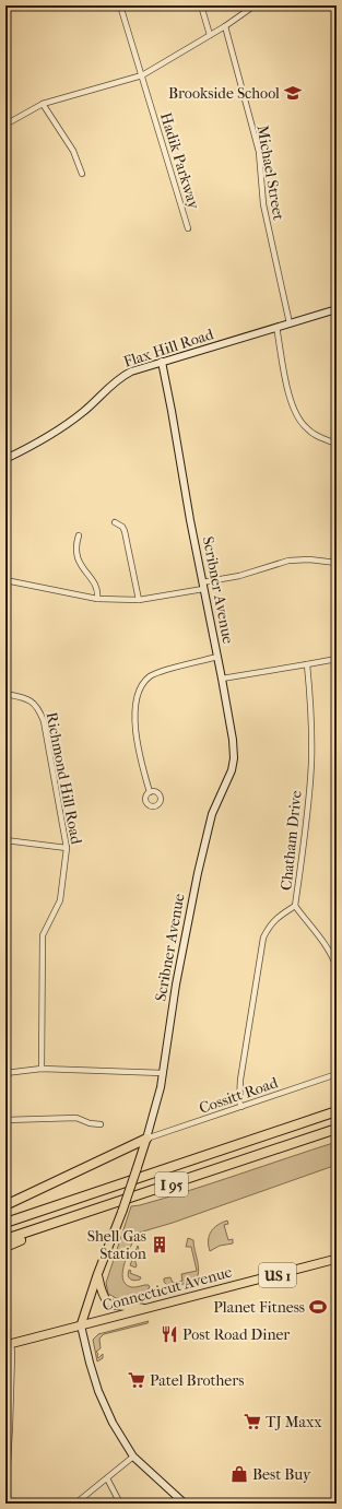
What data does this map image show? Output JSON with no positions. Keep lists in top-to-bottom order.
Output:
{
  "streets": {
    "highway": ["I 95"],
    "main road": ["Scribner Avenue", "US 1", "Connecticut Avenue"],
    "street": [
      "Hadik Parkway",
      "Michael Street",
      "Flax Hill Road",
      "Richmond Hill Road",
      "Chatham Drive",
      "Cossitt Road"
    ]
  },
  "crossings": [
    ["Michael Street", "Flax Hill Road"],
    ["Flax Hill Road", "Scribner Avenue"],
    ["Scribner Avenue", "Cossitt Road"],
    ["Scribner Avenue", "Connecticut Avenue"],
    ["Chatham Drive", "Cossitt Road"]
  ],
  "places": {
    "school or university": ["Brookside School"],
    "building": ["Shell Gas Station"],
    "sports": ["Planet Fitness"],
    "restaurant": ["Post Road Diner"],
    "supermarket": ["Patel Brothers", "TJ Maxx"],
    "shop": ["Best Buy"]
  }
}
